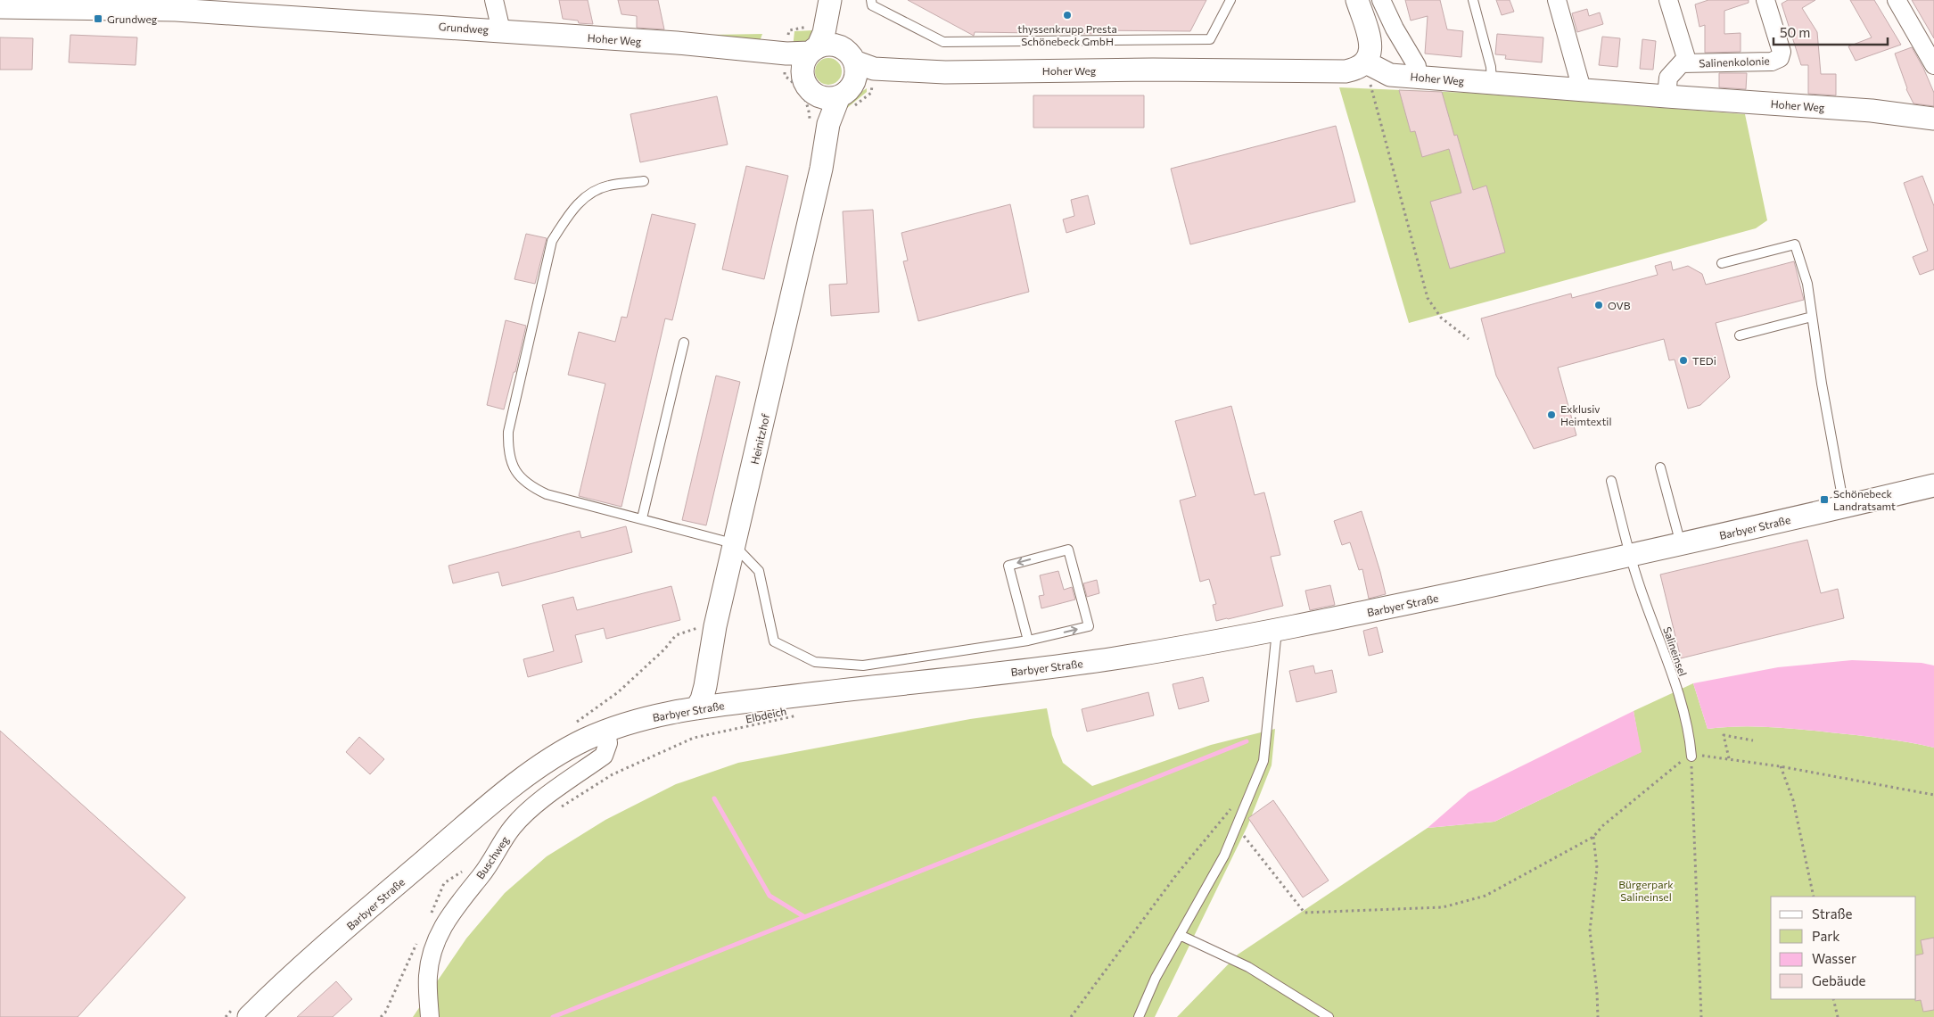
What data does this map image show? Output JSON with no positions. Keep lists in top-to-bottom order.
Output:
{
  "streets": {
    "street": [
      "Grundweg",
      "Hoher Weg",
      "Salinenkolonie",
      "Heinitzhof",
      "Barbyer Straße",
      "Buschweg"
    ],
    "lane": ["Salineinsel"],
    "path": ["Elbdeich"]
  },
  "crossings": [
    ["Grundweg", "Hoher Weg"],
    ["Hoher Weg", "Heinitzhof"],
    ["Heinitzhof", "Barbyer Straße"],
    ["Barbyer Straße", "Salineinsel"],
    ["Barbyer Straße", "Buschweg"]
  ],
  "parks": ["Bürgerpark Salineinsel"],
  "places": {
    "other": [
      "thyssenkrupp Presta Schönebeck GmbH",
      "OVB",
      "TEDi",
      "Exklusiv Heimtextil"
    ],
    "transit": ["Grundweg", "Schönebeck Landratsamt"]
  },
  "legend": [
    "Straße",
    "Park",
    "Wasser",
    "Gebäude"
  ],
  "scale_bar": "50 m"
}
